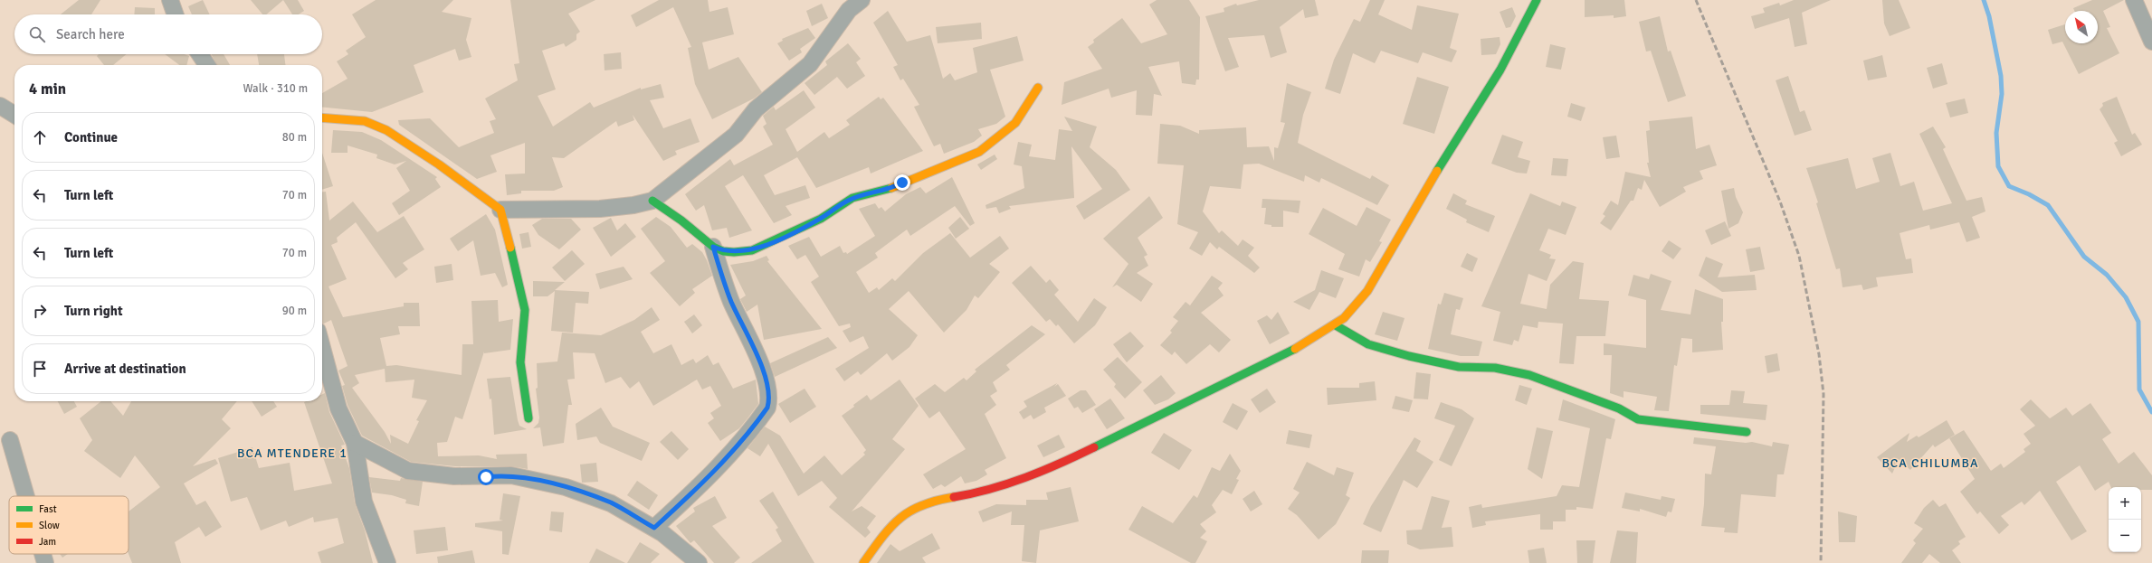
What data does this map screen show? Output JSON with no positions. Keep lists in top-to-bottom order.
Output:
{
  "districts": ["BCA MTENDERE 1", "BCA CHILUMBA"],
  "legend": ["Fast", "Slow", "Jam"],
  "north": "top left",
  "page": {
    "search": "Search here",
    "heading": ["4 min", "Walk · 310 m"],
    "list": [
      ["Continue", "80 m"],
      ["Turn left", "70 m"],
      ["Turn left", "70 m"],
      ["Turn right", "90 m"],
      "Arrive at destination"
    ],
    "map_buttons": ["+", "−"]
  }
}
